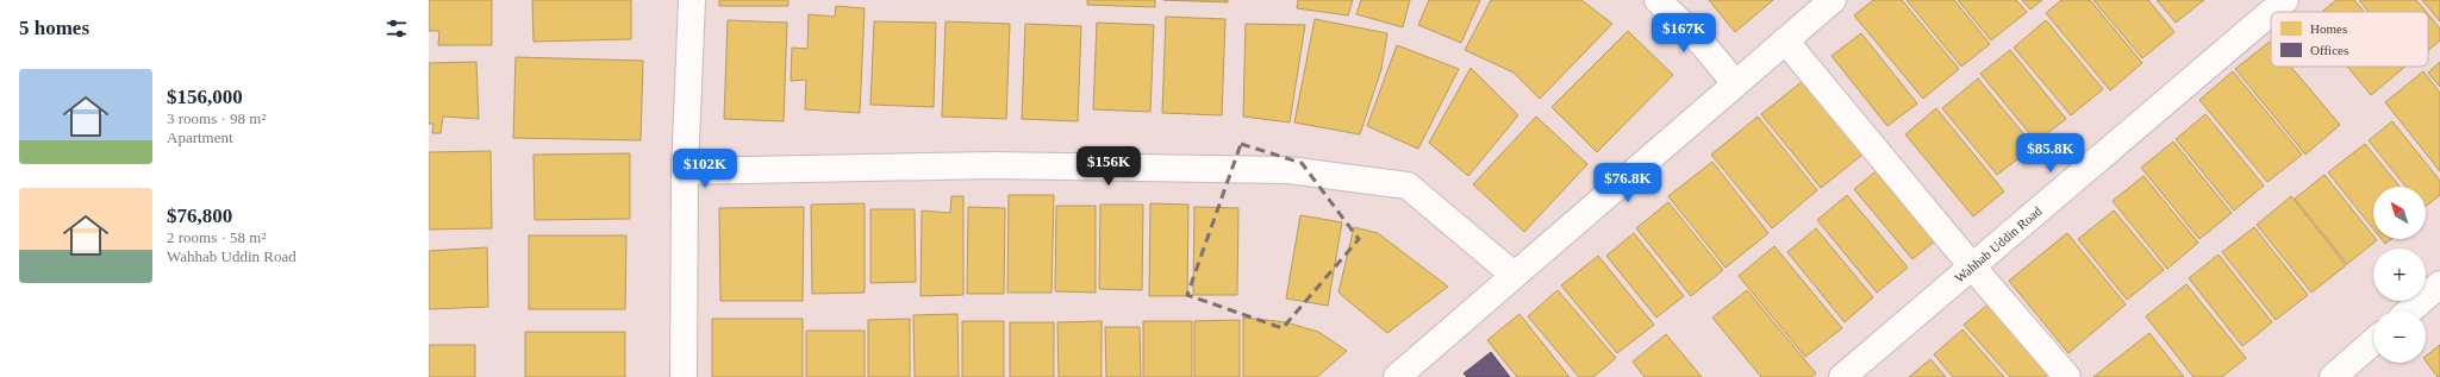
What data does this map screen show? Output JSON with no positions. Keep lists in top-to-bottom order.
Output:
{
  "streets": {
    "street": ["Wahhab Uddin Road"]
  },
  "legend": ["Homes", "Offices"],
  "north": "top left",
  "page": {
    "heading": "5 homes",
    "price": [
      "$167K",
      "$85.8K",
      "$156K",
      "$102K",
      "$76.8K"
    ],
    "list": [
      {
        "name": "$156,000",
        "note": "3 rooms · 98 m² · Apartment"
      },
      {
        "name": "$76,800",
        "note": "2 rooms · 58 m² · Wahhab Uddin Road"
      }
    ],
    "map_buttons": ["+", "−"]
  }
}
